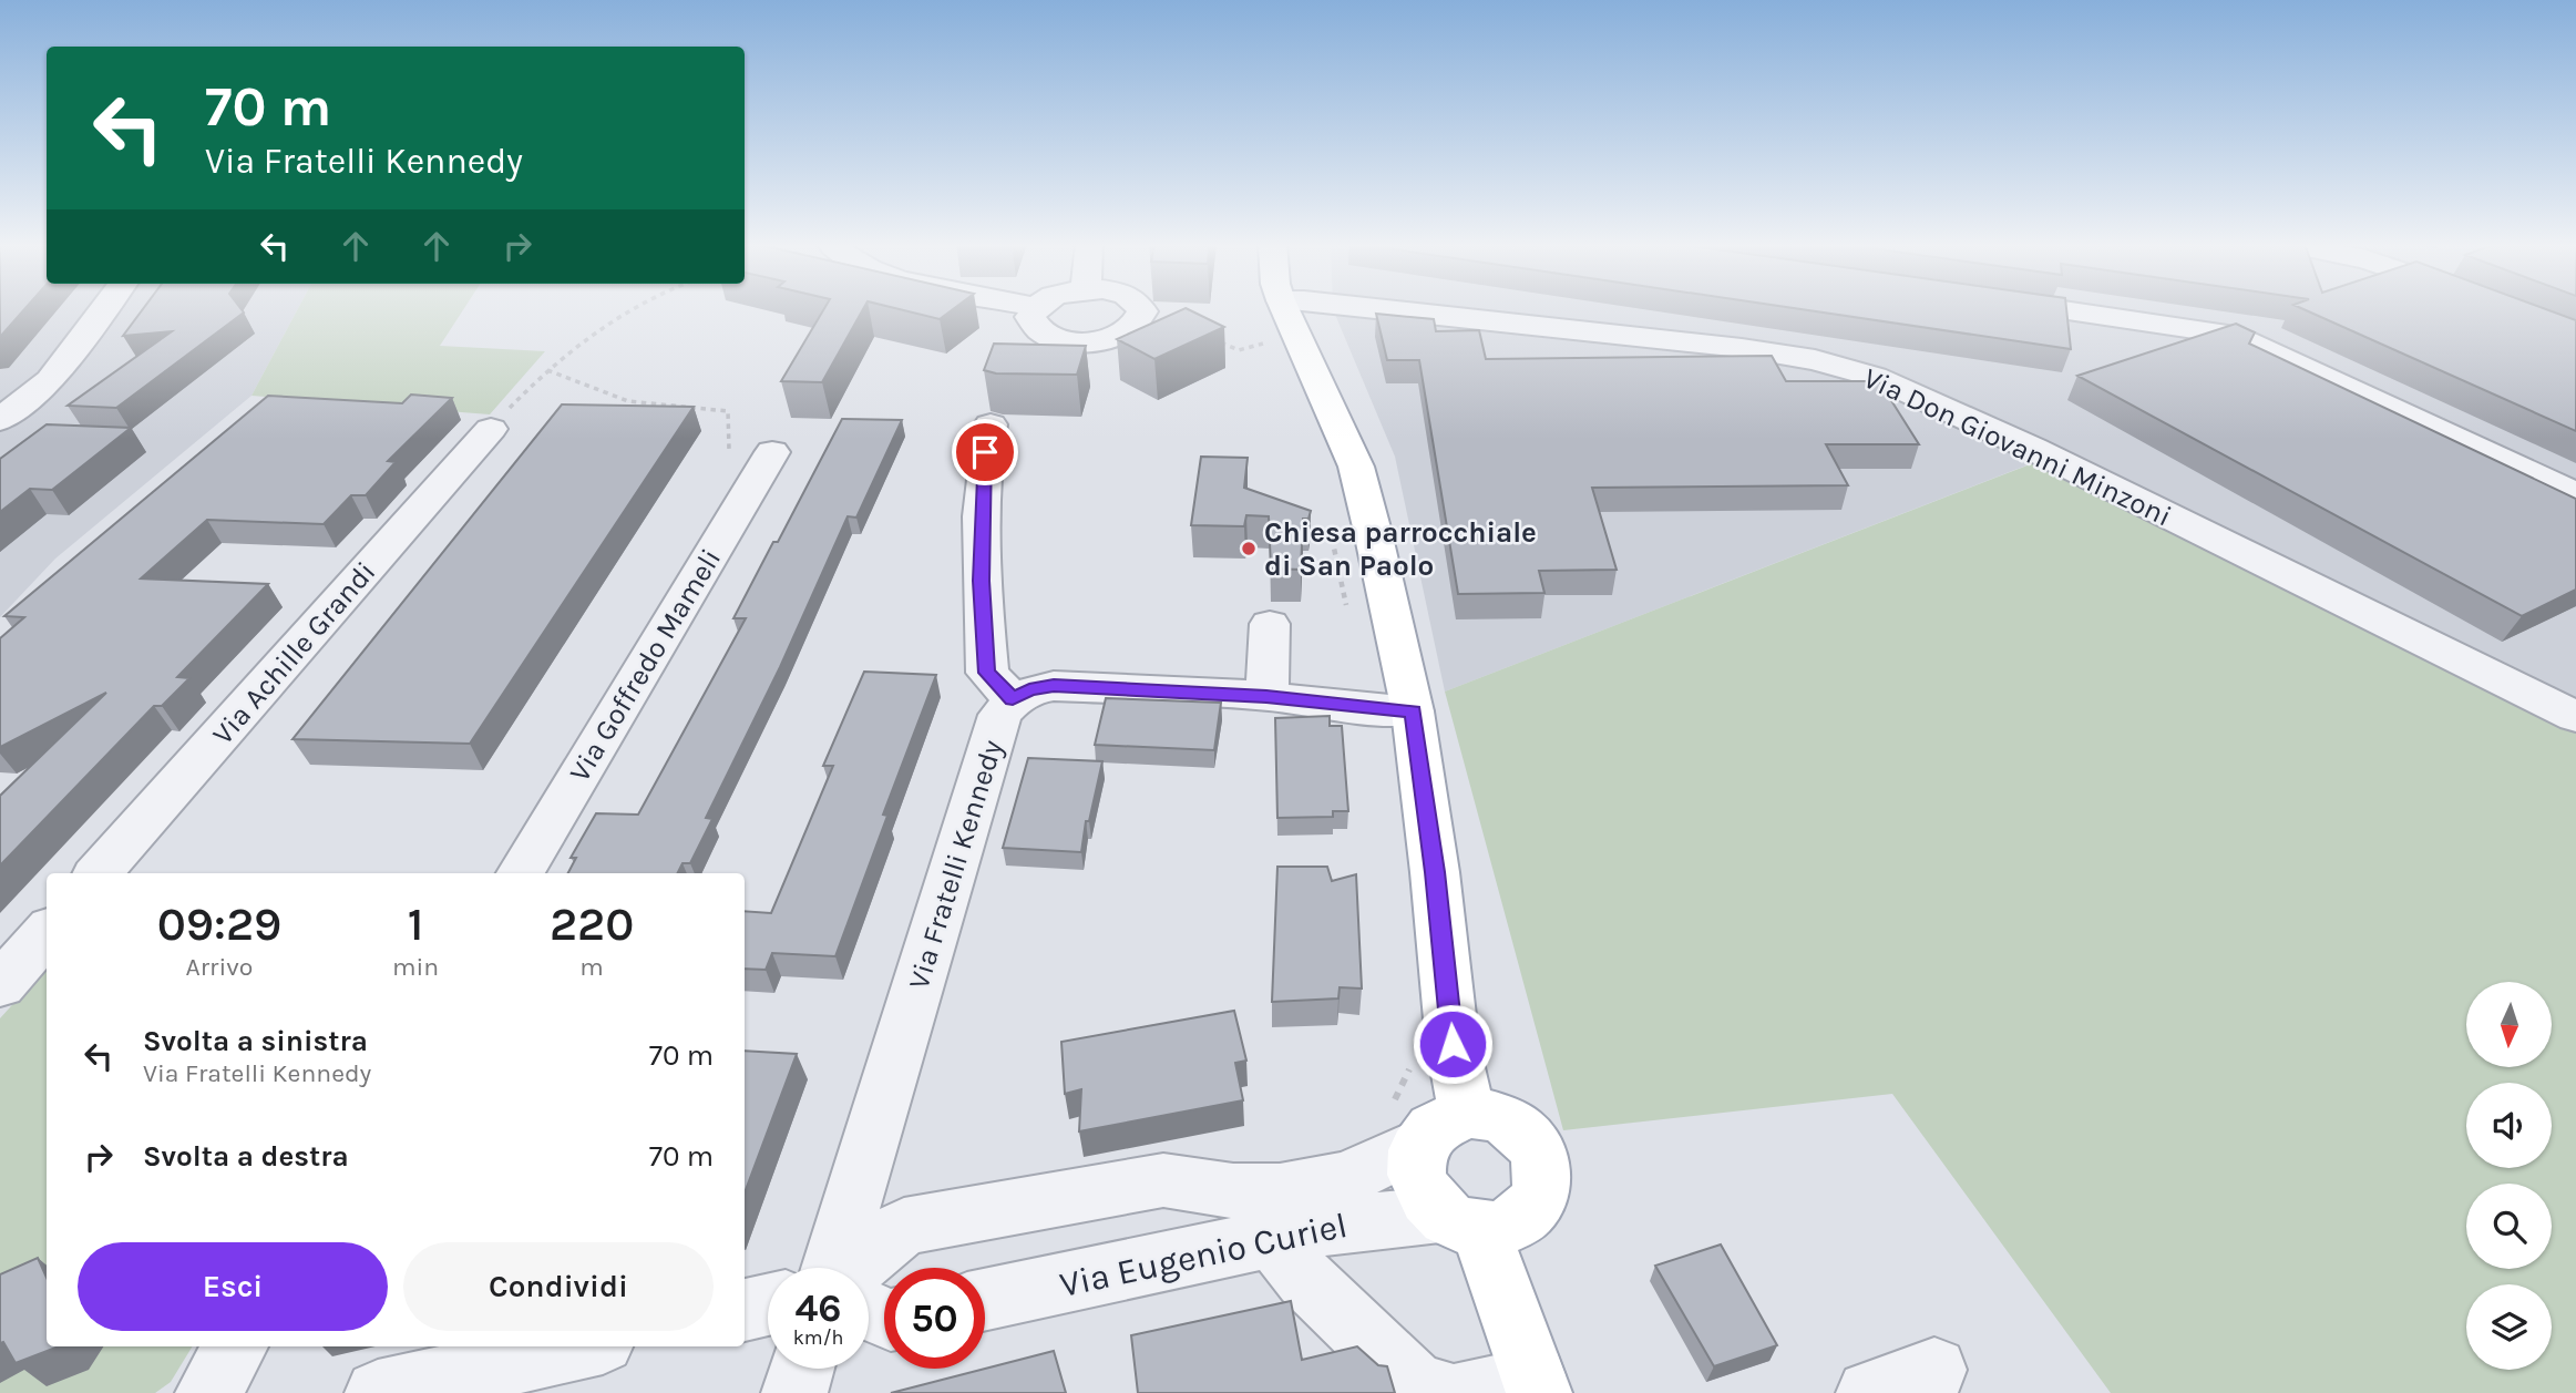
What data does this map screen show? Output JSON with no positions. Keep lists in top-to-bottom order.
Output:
{
  "streets": {
    "street": [
      "Via Don Giovanni Minzoni",
      "Via Achille Grandi",
      "Via Goffredo Mameli",
      "Via Fratelli Kennedy",
      "Via Eugenio Curiel"
    ]
  },
  "places": ["Chiesa parrocchiale di San Paolo"],
  "north": "bottom",
  "page": {
    "turn": ["70 m", "Via Fratelli Kennedy"],
    "eta": [
      "09:29",
      "Arrivo",
      "1",
      "min",
      "220",
      "m"
    ],
    "list": [
      {
        "name": "Svolta a sinistra",
        "note": "Via Fratelli Kennedy",
        "value": "70 m"
      },
      {
        "name": "Svolta a destra",
        "value": "70 m"
      }
    ],
    "buttons": ["Esci", "Condividi"],
    "speed": "46 km/h",
    "limit": "50"
  }
}
